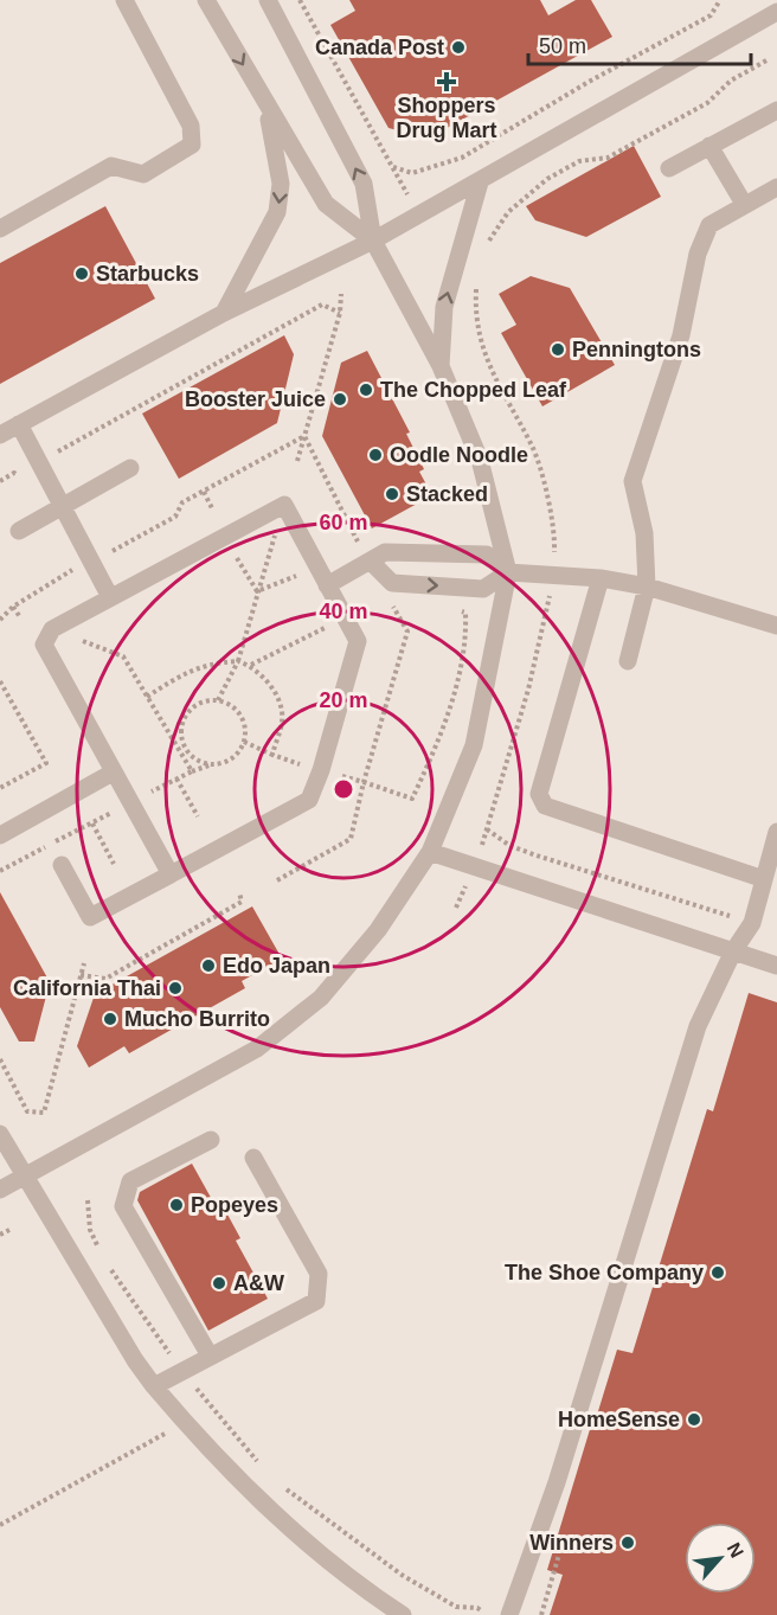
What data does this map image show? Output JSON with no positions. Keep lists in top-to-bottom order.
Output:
{
  "places": {
    "other": [
      "Canada Post",
      "Starbucks",
      "Penningtons",
      "The Chopped Leaf",
      "Booster Juice",
      "Oodle Noodle",
      "Stacked",
      "Edo Japan",
      "California Thai",
      "Mucho Burrito",
      "Popeyes",
      "The Shoe Company",
      "A&W",
      "HomeSense",
      "Winners"
    ],
    "health": ["Shoppers Drug Mart"]
  },
  "scale_bar": "50 m",
  "north": "top right",
  "rings": ["60 m", "40 m", "20 m"]
}
